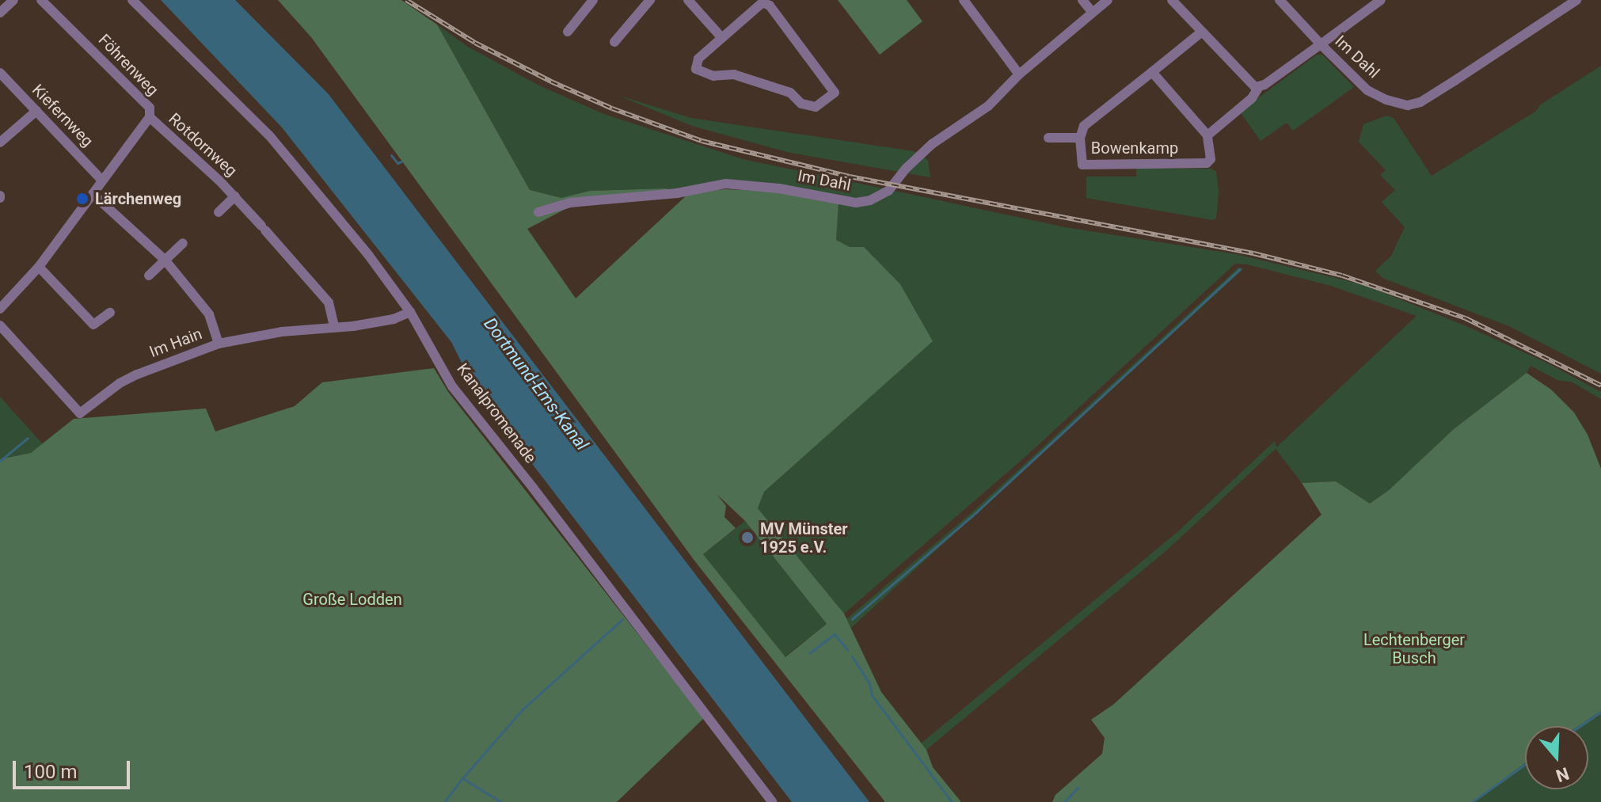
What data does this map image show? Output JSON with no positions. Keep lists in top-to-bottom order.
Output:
{
  "streets": {
    "street": [
      "Im Dahl",
      "Föhrenweg",
      "Kiefernweg",
      "Rotdornweg",
      "Bowenkamp",
      "Im Hain",
      "Kanalpromenade"
    ]
  },
  "crossings": [
    ["Föhrenweg", "Kiefernweg"],
    ["Föhrenweg", "Rotdornweg"],
    ["Rotdornweg", "Im Hain"],
    ["Im Hain", "Kanalpromenade"]
  ],
  "water": ["Dortmund-Ems-Kanal"],
  "parks": ["Große Lodden", "Lechtenberger Busch"],
  "places": ["Lärchenweg", "MV Münster 1925 e.V."],
  "scale_bar": "100 m",
  "north": "bottom"
}
